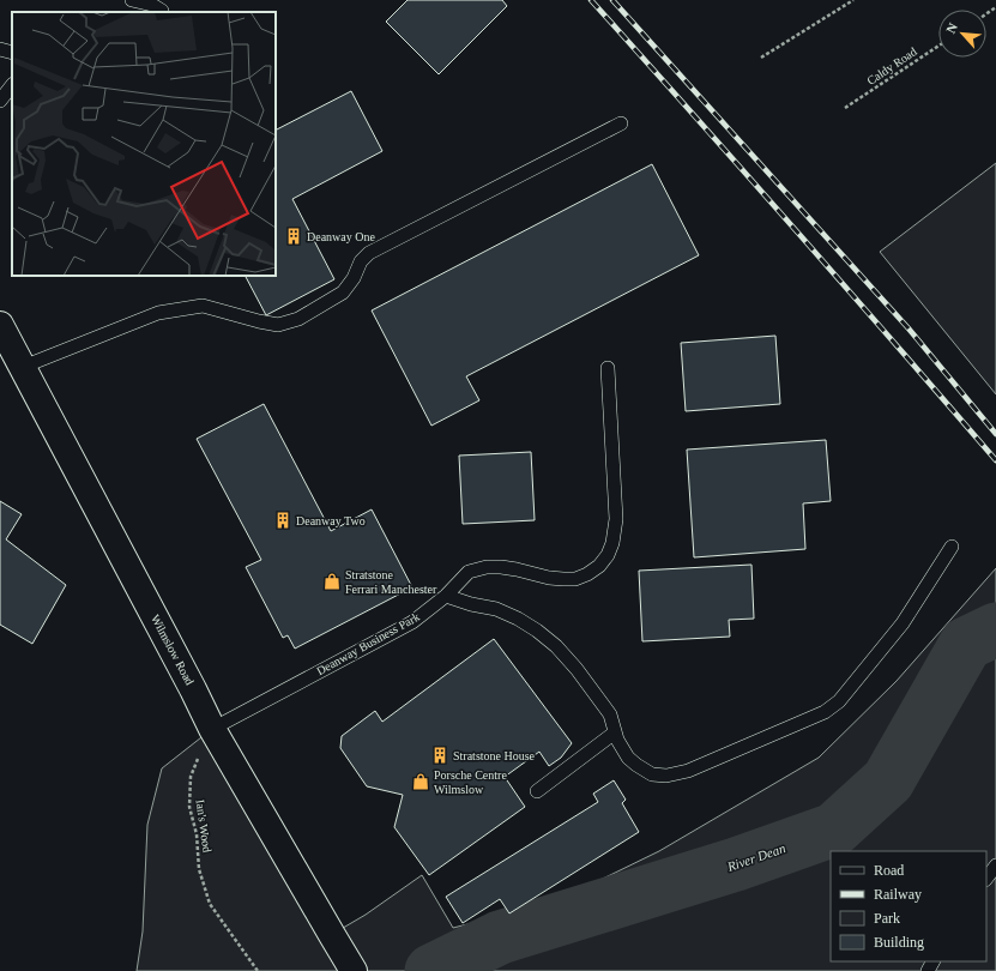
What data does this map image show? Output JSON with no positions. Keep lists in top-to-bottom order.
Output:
{
  "streets": {
    "street": ["Wilmslow Road"],
    "lane": ["Deanway Business Park"],
    "path": ["Caldy Road", "Ian's Wood"]
  },
  "crossings": [
    ["Deanway Business Park", "Wilmslow Road"],
    ["Deanway Business Park", "Ian's Wood"],
    ["Wilmslow Road", "Ian's Wood"]
  ],
  "water": ["River Dean"],
  "places": {
    "building": ["Deanway One", "Deanway Two", "Stratstone House"],
    "shop": ["Stratstone Ferrari Manchester", "Porsche Centre Wilmslow"]
  },
  "legend": [
    "Road",
    "Railway",
    "Park",
    "Building"
  ],
  "north": "top left"
}
